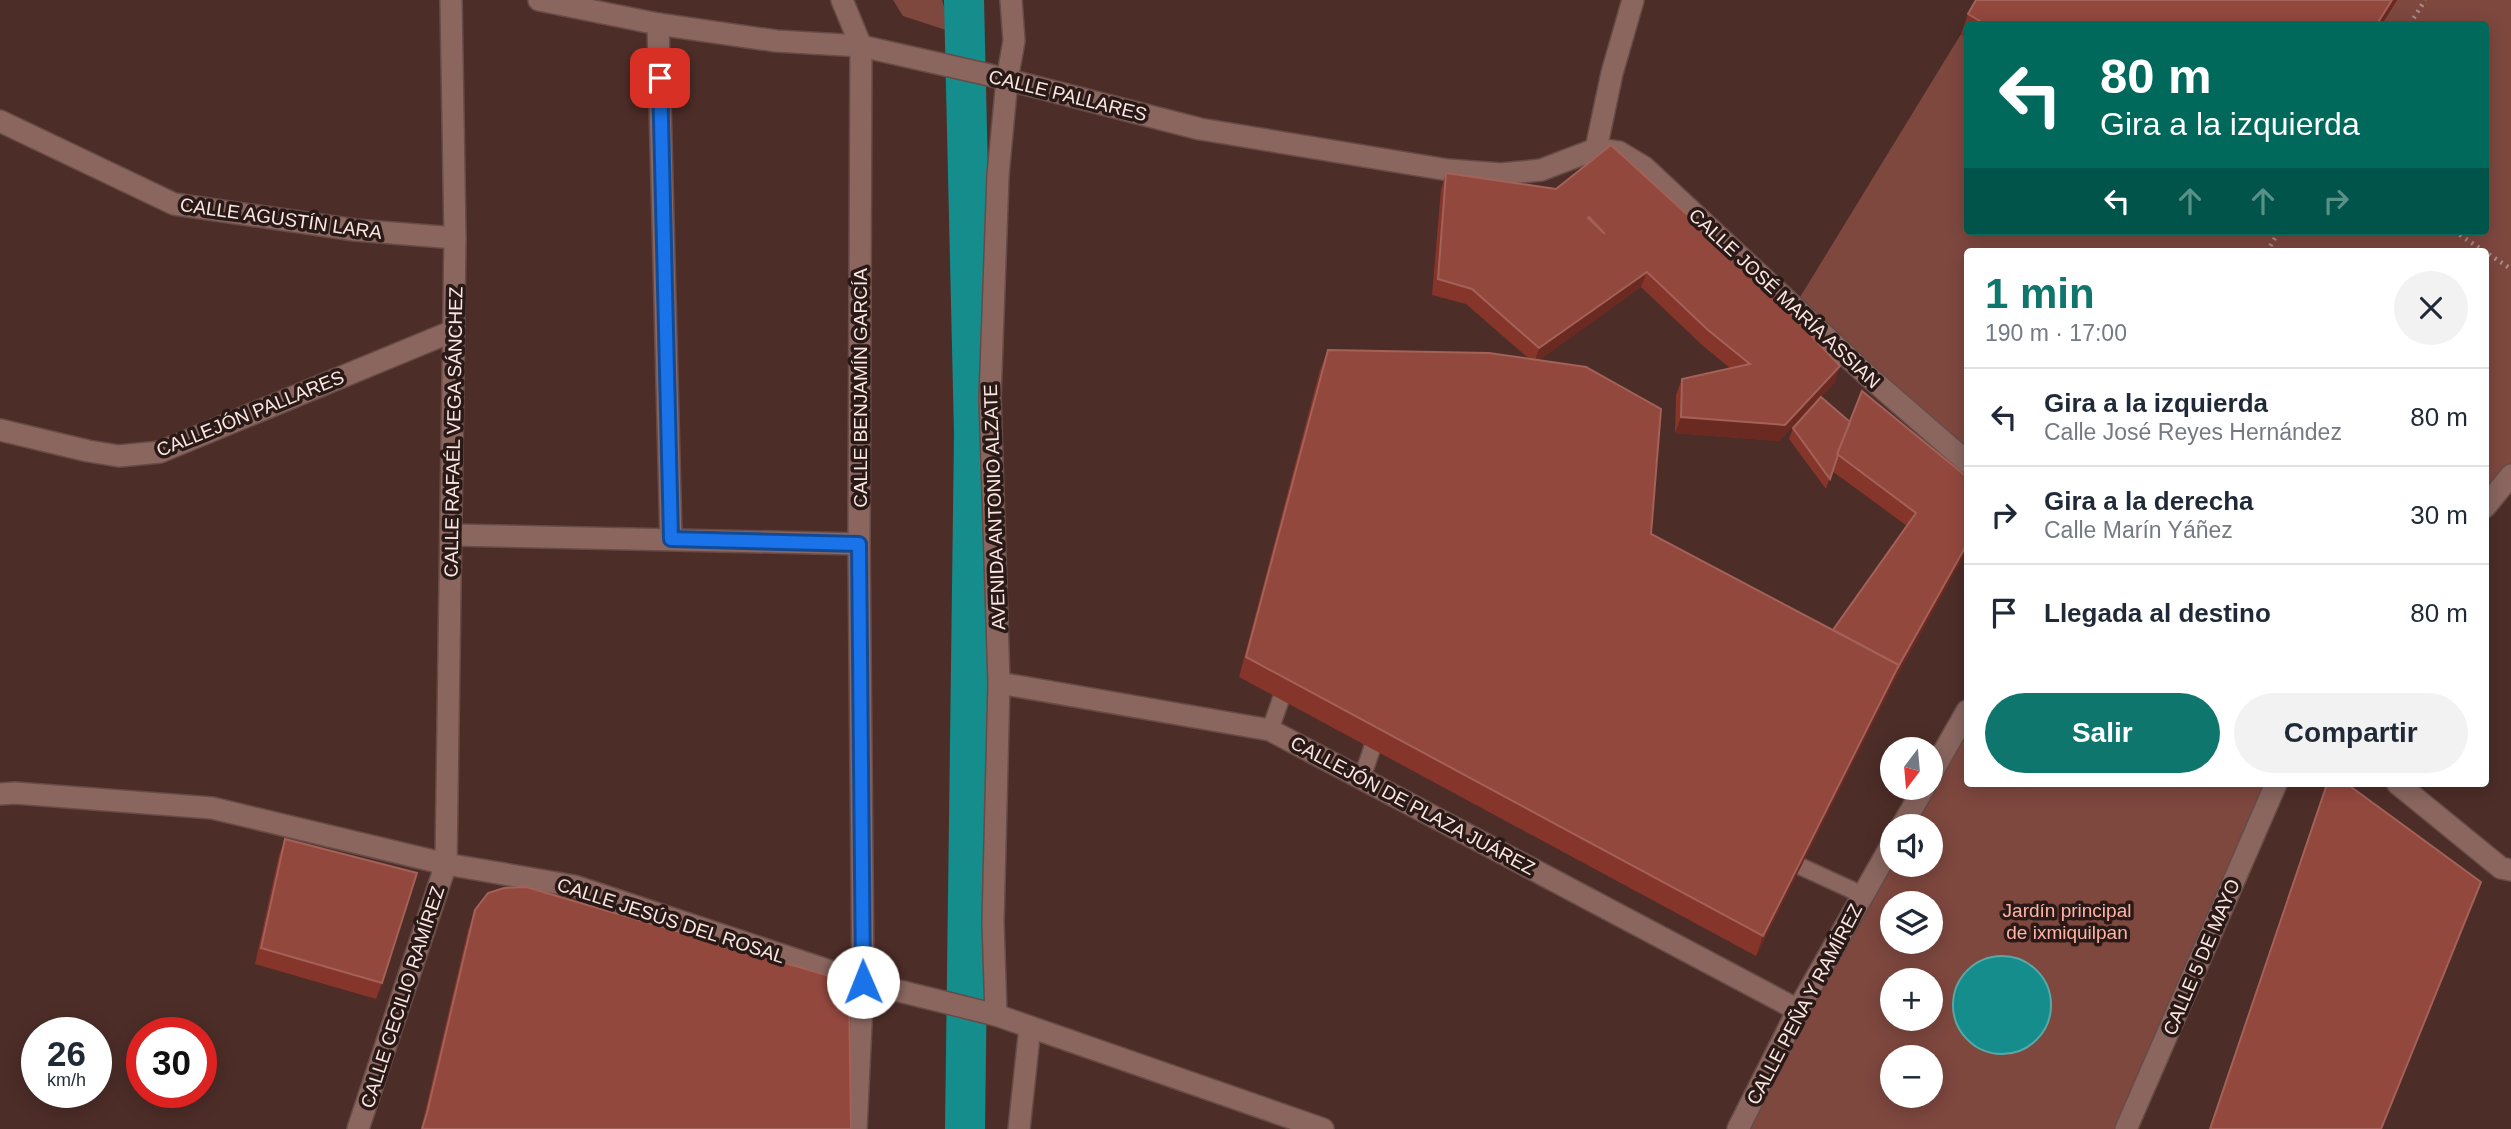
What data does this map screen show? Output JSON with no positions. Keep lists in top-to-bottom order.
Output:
{
  "streets": {
    "street": [
      "CALLE PALLARES",
      "CALLE AGUSTÍN LARA",
      "CALLE JOSÉ MARÍA ASSIAN",
      "CALLE BENJAMÍN GARCÍA",
      "CALLEJÓN PALLARES",
      "CALLE RAFAÉL VEGA SÁNCHEZ",
      "AVENIDA ANTONIO ALZATE",
      "CALLEJÓN DE PLAZA JUÁREZ",
      "CALLE JESÚS DEL ROSAL",
      "CALLE 5 DE MAYO",
      "CALLE CECILIO RAMÍREZ",
      "CALLE PEÑA Y RAMÍREZ"
    ]
  },
  "crossings": [
    ["CALLE PALLARES", "CALLE JOSÉ MARÍA ASSIAN"],
    ["CALLE PALLARES", "CALLE BENJAMÍN GARCÍA"],
    ["CALLE PALLARES", "AVENIDA ANTONIO ALZATE"],
    ["CALLE AGUSTÍN LARA", "CALLE RAFAÉL VEGA SÁNCHEZ"],
    ["CALLE BENJAMÍN GARCÍA", "CALLE JESÚS DEL ROSAL"],
    ["CALLEJÓN PALLARES", "CALLE RAFAÉL VEGA SÁNCHEZ"],
    ["CALLE RAFAÉL VEGA SÁNCHEZ", "CALLE JESÚS DEL ROSAL"],
    ["CALLE RAFAÉL VEGA SÁNCHEZ", "CALLE CECILIO RAMÍREZ"],
    ["AVENIDA ANTONIO ALZATE", "CALLEJÓN DE PLAZA JUÁREZ"],
    ["AVENIDA ANTONIO ALZATE", "CALLE JESÚS DEL ROSAL"],
    ["CALLEJÓN DE PLAZA JUÁREZ", "CALLE PEÑA Y RAMÍREZ"],
    ["CALLE JESÚS DEL ROSAL", "CALLE CECILIO RAMÍREZ"]
  ],
  "parks": ["Jardín principal de ixmiquilpan"],
  "north": "bottom",
  "page": {
    "turn": ["80 m", "Gira a la izquierda"],
    "heading": ["1 min", "190 m · 17:00"],
    "list": [
      {
        "name": "Gira a la izquierda",
        "note": "Calle José Reyes Hernández",
        "value": "80 m"
      },
      {
        "name": "Gira a la derecha",
        "note": "Calle Marín Yáñez",
        "value": "30 m"
      },
      {
        "name": "Llegada al destino",
        "value": "80 m"
      }
    ],
    "buttons": ["Salir", "Compartir"],
    "map_buttons": ["+", "−"],
    "speed": "26 km/h",
    "limit": "30"
  }
}
